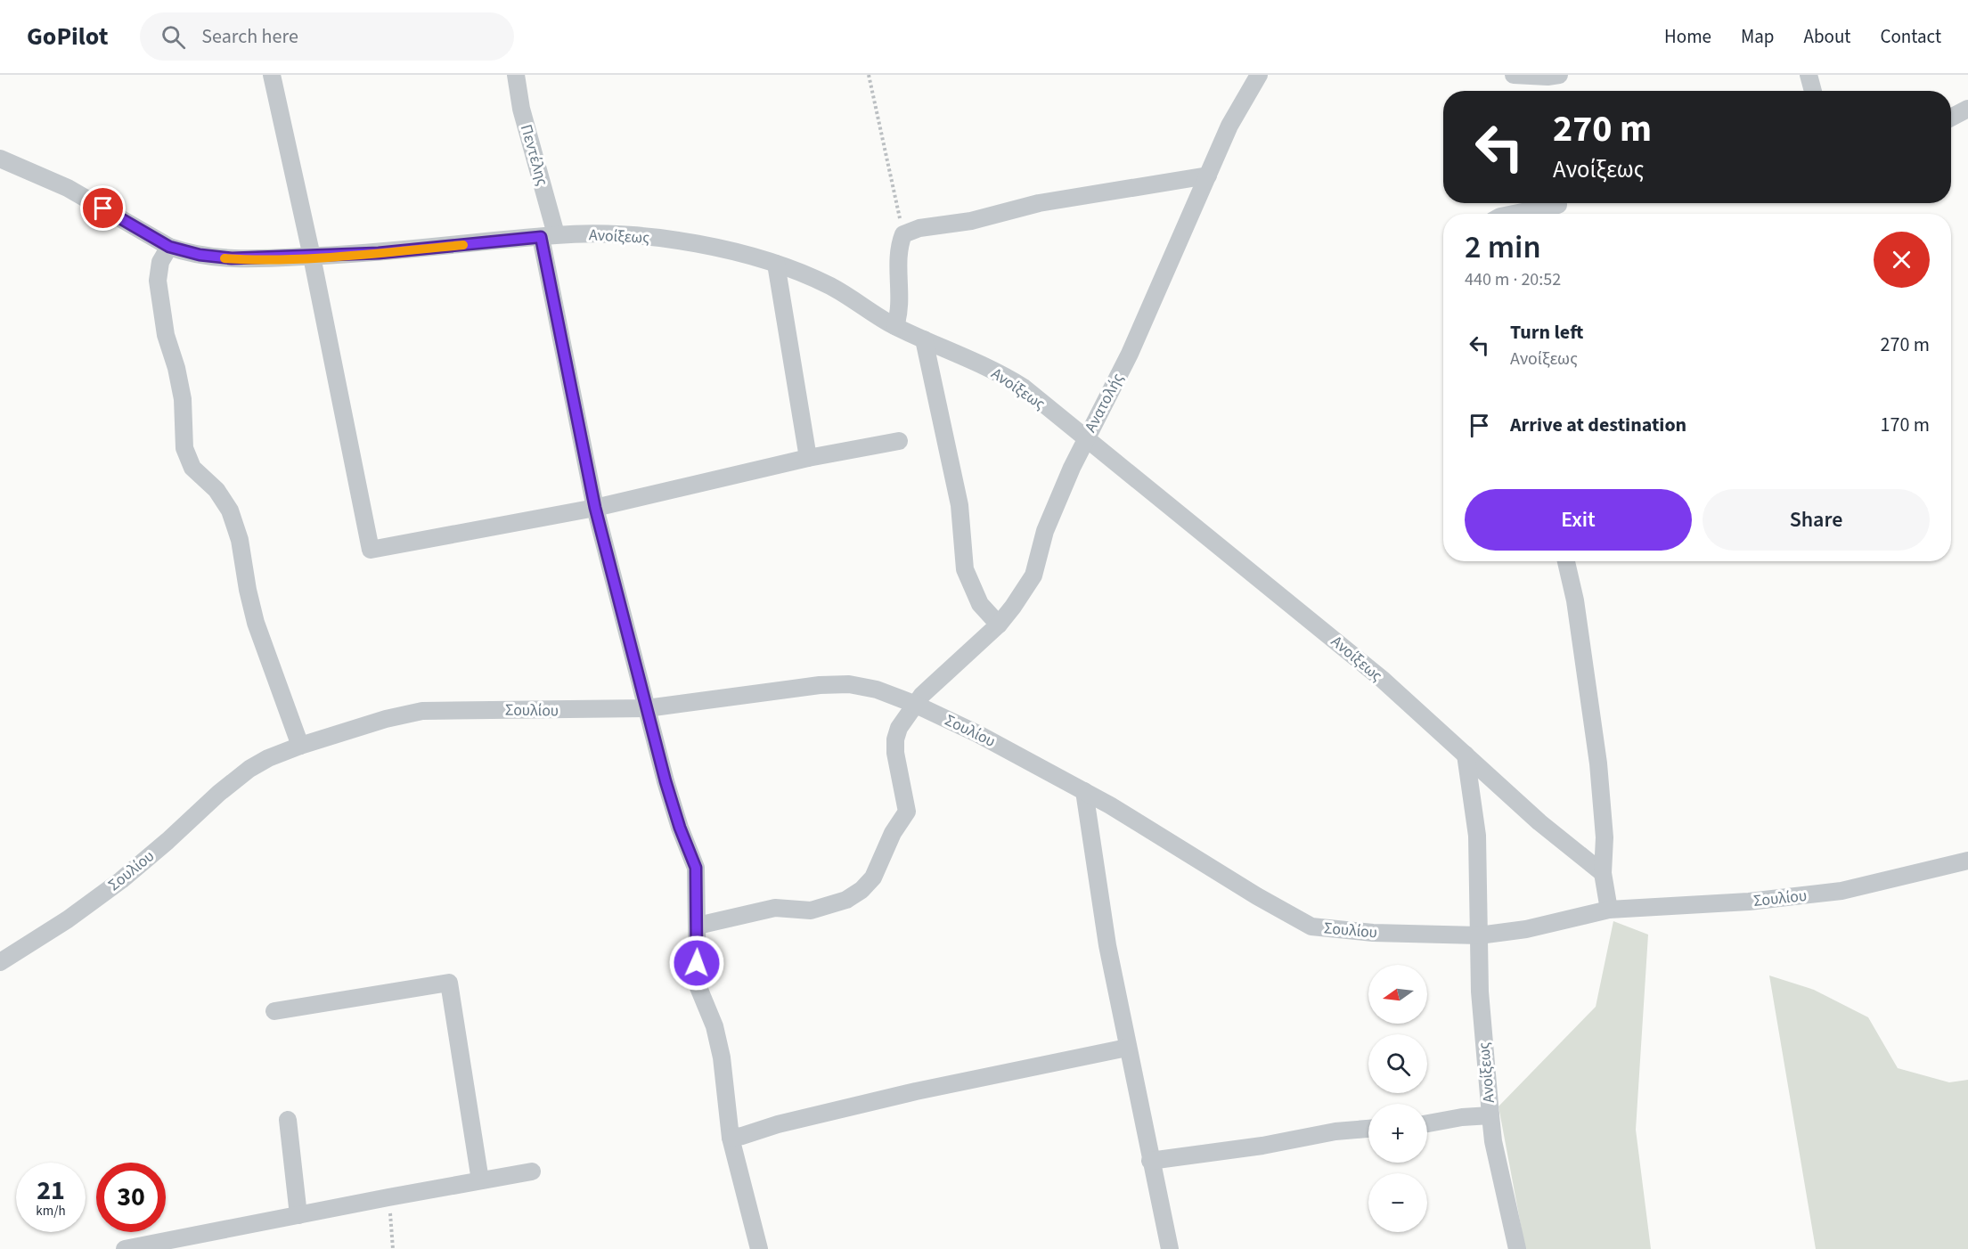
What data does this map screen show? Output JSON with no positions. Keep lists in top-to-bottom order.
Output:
{
  "streets": {
    "street": [
      "Πεντέλης",
      "Ανοίξεως",
      "Ανατολής",
      "Σουλίου"
    ]
  },
  "crossings": [
    ["Πεντέλης", "Ανοίξεως"],
    ["Πεντέλης", "Ανατολής"],
    ["Πεντέλης", "Σουλίου"],
    ["Ανοίξεως", "Ανατολής"],
    ["Ανοίξεως", "Σουλίου"],
    ["Ανατολής", "Σουλίου"]
  ],
  "north": "left",
  "page": {
    "header": "GoPilot",
    "search": "Search here",
    "nav": [
      "Home",
      "Map",
      "About",
      "Contact"
    ],
    "turn": ["270 m", "Ανοίξεως"],
    "heading": ["2 min", "440 m · 20:52"],
    "list": [
      {
        "name": "Turn left",
        "note": "Ανοίξεως",
        "value": "270 m"
      },
      {
        "name": "Arrive at destination",
        "value": "170 m"
      }
    ],
    "buttons": ["Exit", "Share"],
    "map_buttons": ["+", "−"],
    "speed": "21 km/h",
    "limit": "30"
  }
}
